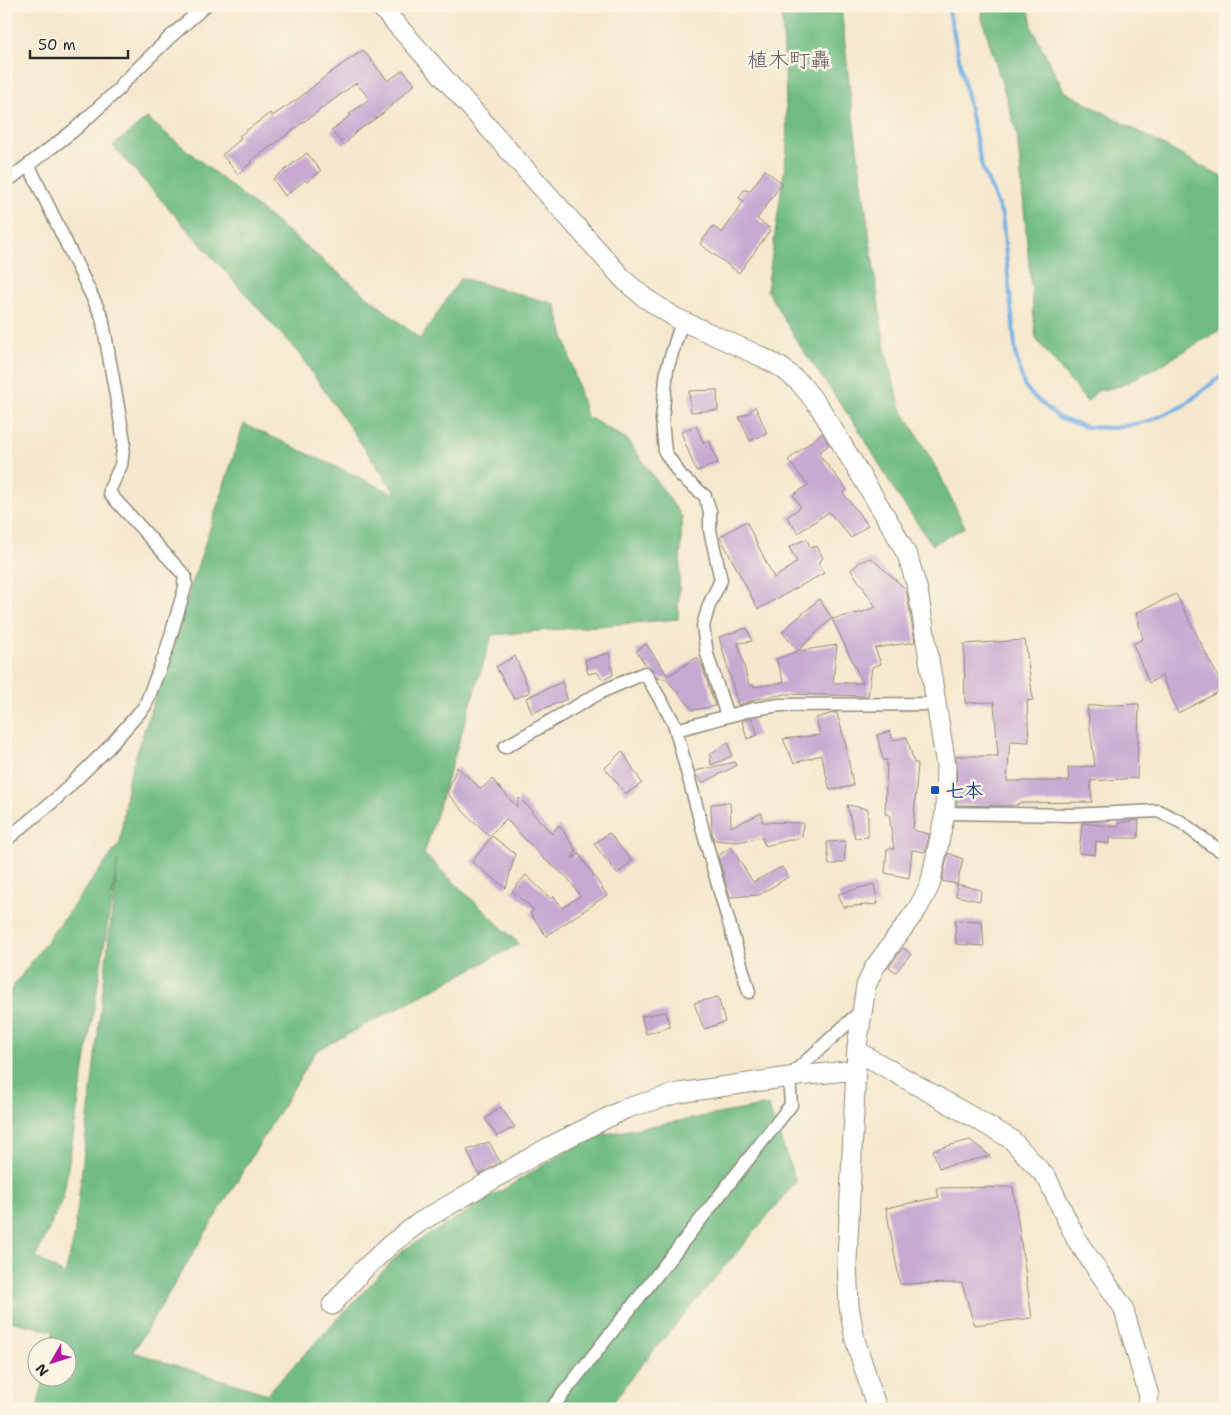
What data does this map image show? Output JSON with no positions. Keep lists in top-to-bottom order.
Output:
{
  "districts": ["植木町轟"],
  "places": {
    "transit": ["七本"]
  },
  "scale_bar": "50 m",
  "north": "bottom left"
}
